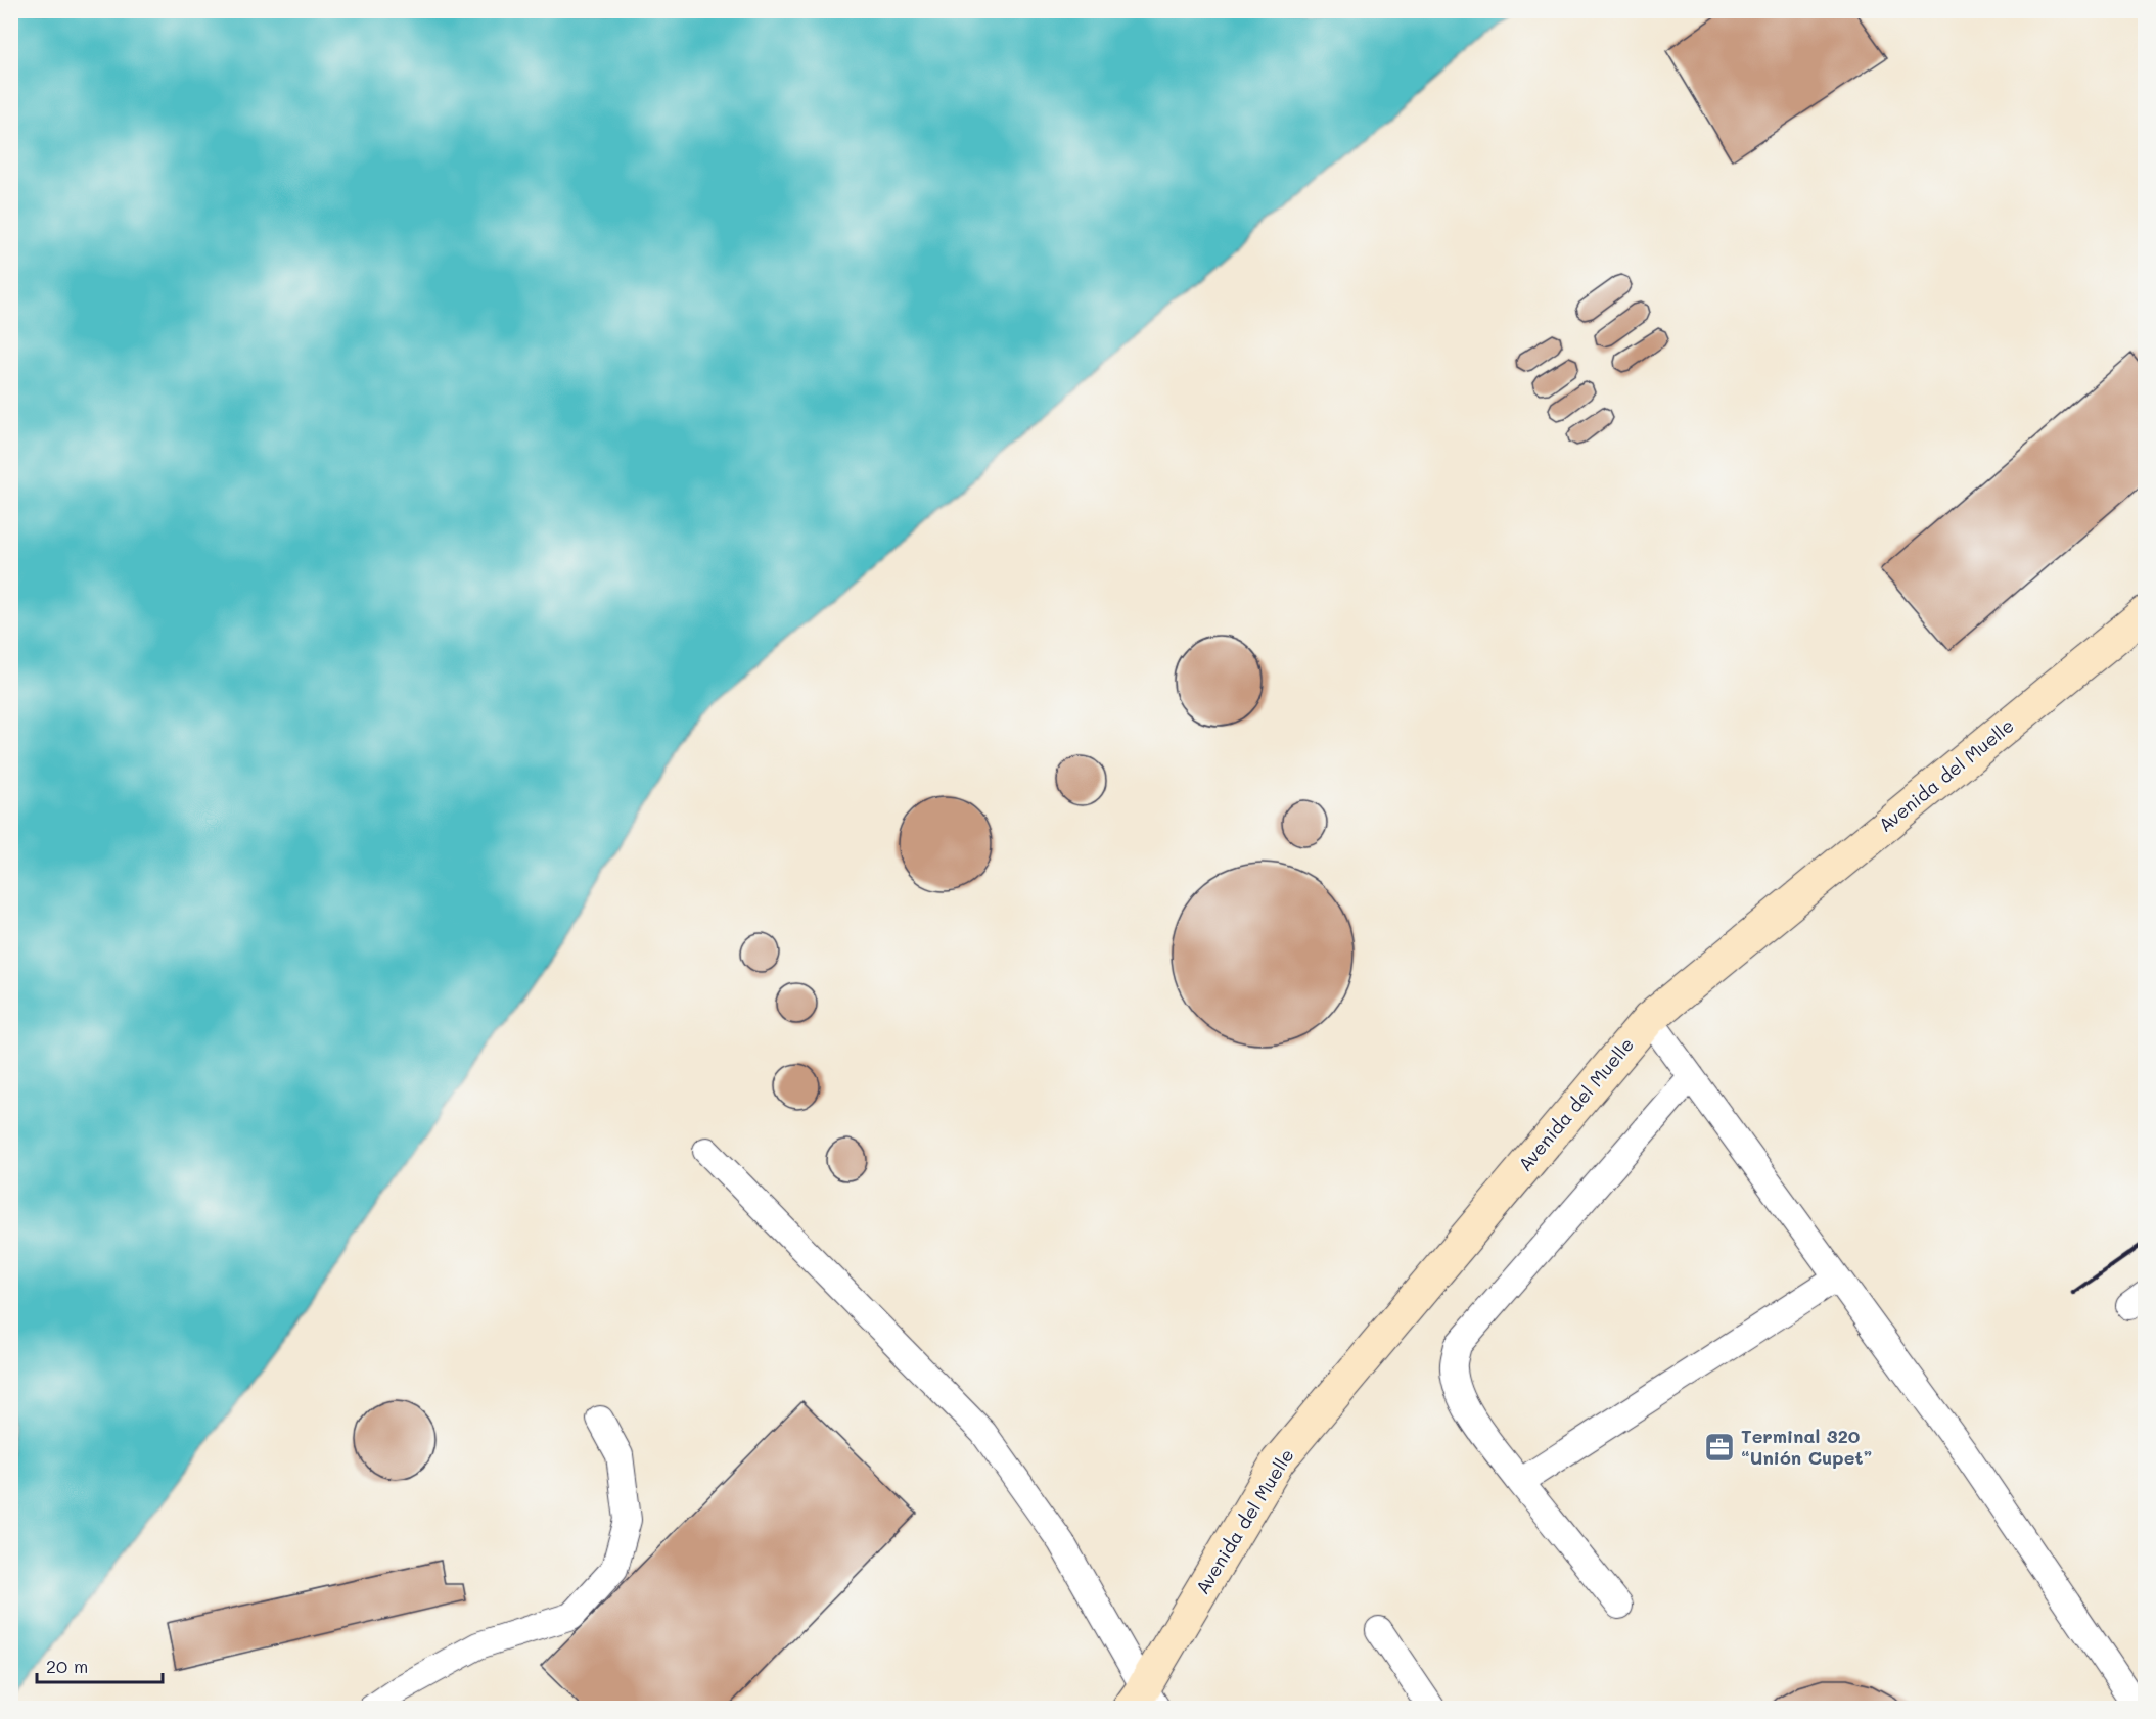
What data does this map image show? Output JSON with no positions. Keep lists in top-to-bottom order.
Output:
{
  "streets": {
    "main road": ["Avenida del Muelle"]
  },
  "places": {
    "office": ["Terminal 320 “Unión Cupet”"]
  },
  "scale_bar": "20 m"
}
